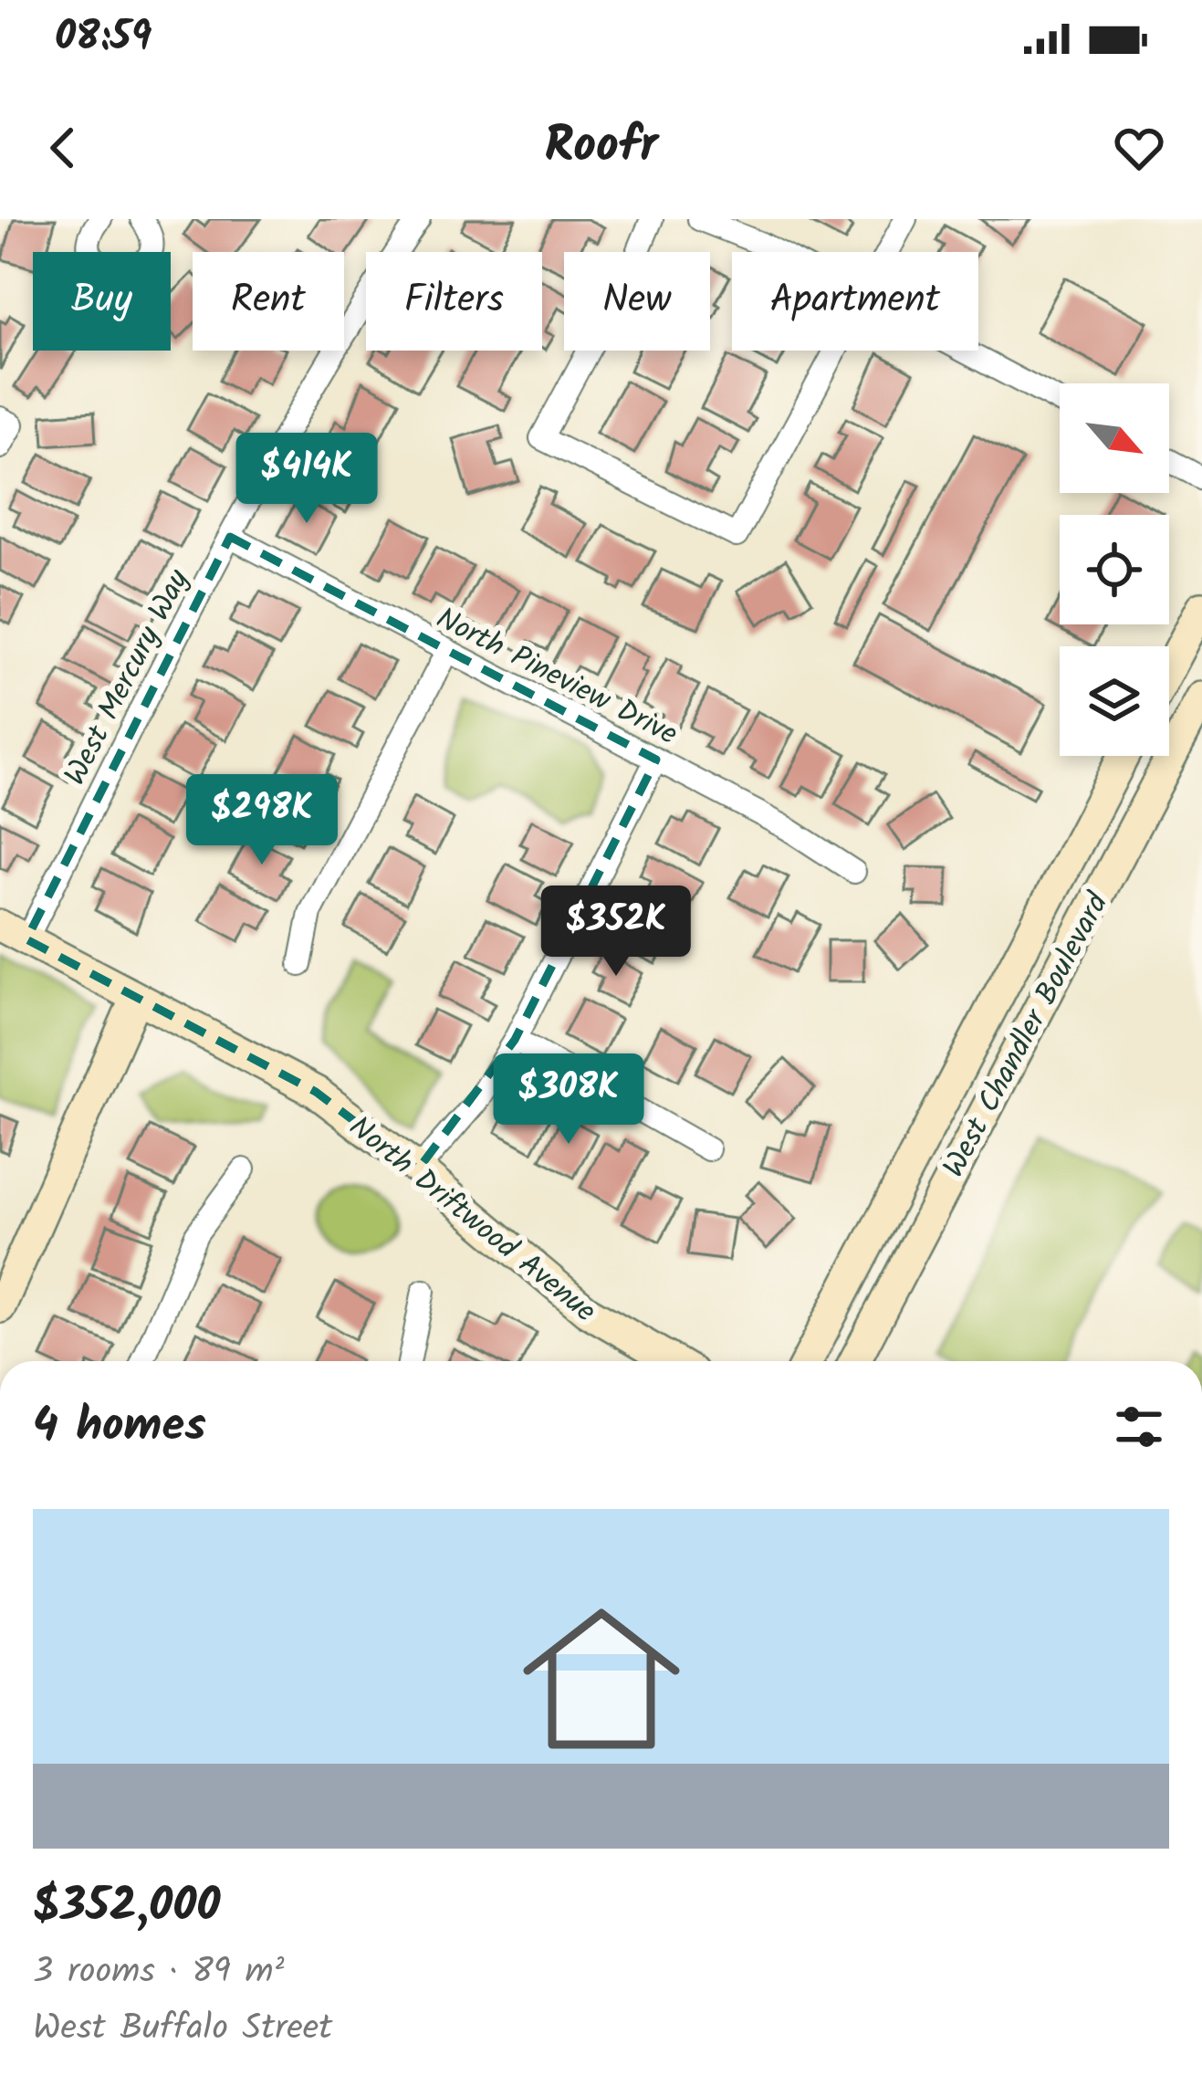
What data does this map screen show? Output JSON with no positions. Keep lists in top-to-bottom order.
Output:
{
  "streets": {
    "main road": ["West Chandler Boulevard", "North Driftwood Avenue"],
    "street": ["North Pineview Drive", "West Mercury Way"]
  },
  "crossings": [
    ["North Pineview Drive", "West Mercury Way"],
    ["West Mercury Way", "North Driftwood Avenue"]
  ],
  "north": "bottom right",
  "page": {
    "status": "08:59",
    "header": "Roofr",
    "chip": [
      "Buy",
      "Rent",
      "Filters",
      "New",
      "Apartment"
    ],
    "price": [
      "$414K",
      "$298K",
      "$352K",
      "$308K"
    ],
    "heading": "4 homes",
    "list": [
      {
        "name": "$352,000",
        "note": "3 rooms · 89 m² · West Buffalo Street"
      }
    ]
  }
}
